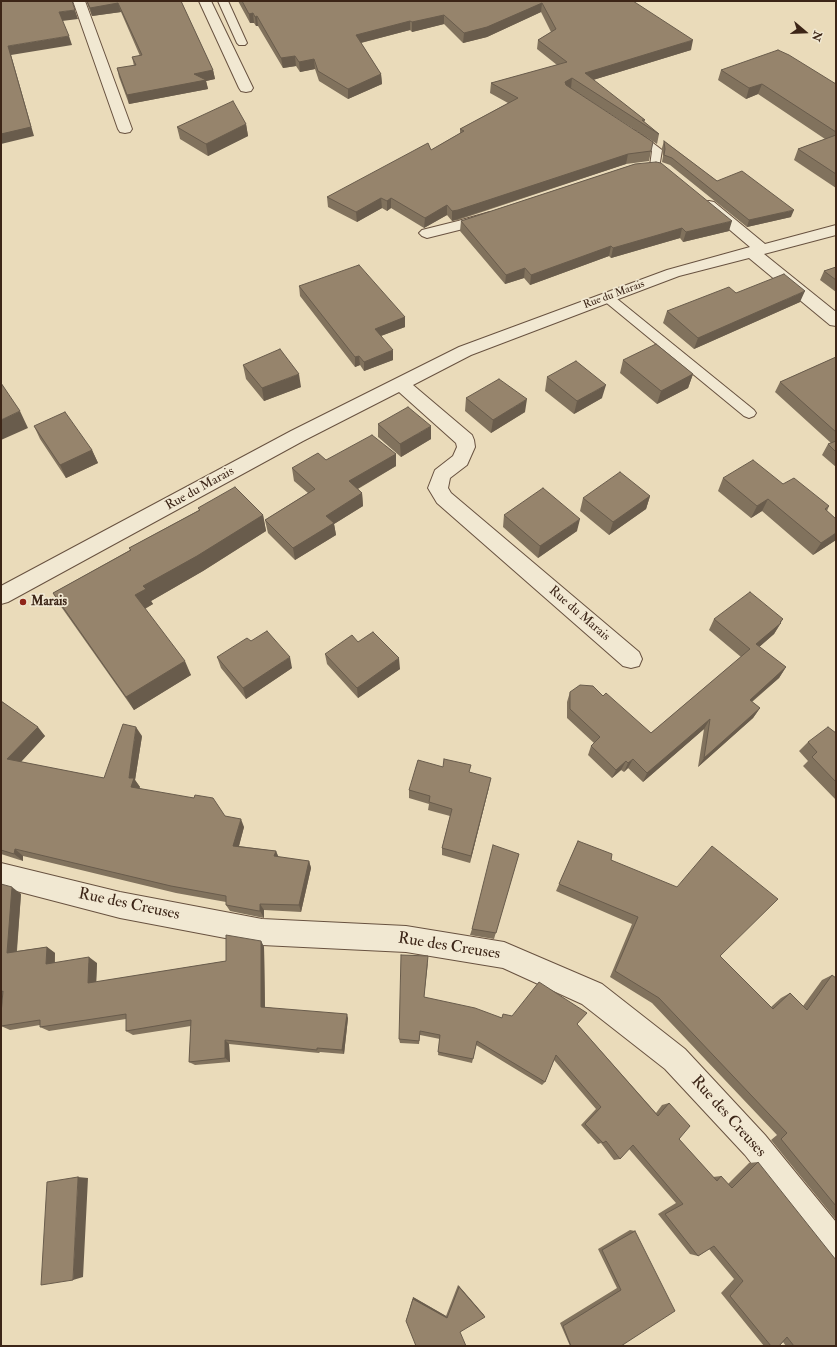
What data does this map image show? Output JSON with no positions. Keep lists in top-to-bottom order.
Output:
{
  "streets": {
    "street": ["Rue du Marais", "Rue des Creuses"]
  },
  "places": ["Marais"],
  "north": "right"
}
